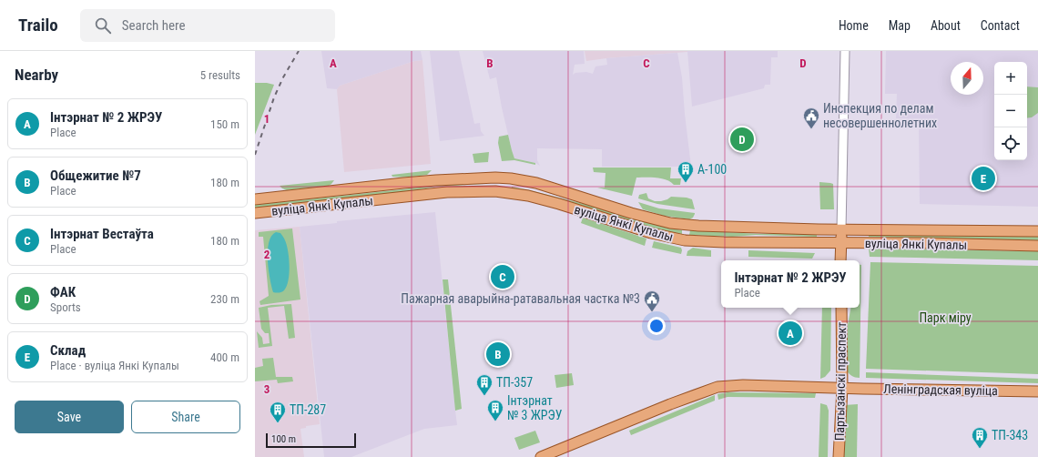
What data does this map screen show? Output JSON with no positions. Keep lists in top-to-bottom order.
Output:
{
  "streets": {
    "main road": ["вуліца Янкі Купалы", "Партызанскі праспект", "Ленінградская вуліца"]
  },
  "crossings": [
    ["Партызанскі праспект", "Ленінградская вуліца"]
  ],
  "parks": ["Парк міру"],
  "places": {
    "public building": ["Инспекция по делам несовершеннолетних", "Пажарная аварыйна-ратавальная частка №3"],
    "building": [
      "А-100",
      "ТП-357",
      "Інтэрнат № 3 ЖРЭУ",
      "ТП-287",
      "ТП-343"
    ]
  },
  "scale_bar": "100 m",
  "north": "top",
  "page": {
    "header": "Trailo",
    "search": "Search here",
    "nav": [
      "Home",
      "Map",
      "About",
      "Contact"
    ],
    "heading": ["Nearby", "5 results"],
    "map_buttons": ["+", "−"],
    "list": [
      {
        "mark": "A",
        "name": "Інтэрнат № 2 ЖРЭУ",
        "note": "Place",
        "value": "150 m"
      },
      {
        "mark": "B",
        "name": "Общежитие №7",
        "note": "Place",
        "value": "180 m"
      },
      {
        "mark": "C",
        "name": "Інтэрнат Вестаўта",
        "note": "Place",
        "value": "180 m"
      },
      {
        "mark": "D",
        "name": "ФАК",
        "note": "Sports",
        "value": "230 m"
      },
      {
        "mark": "E",
        "name": "Склад",
        "note": "Place · вуліца Янкі Купалы",
        "value": "400 m"
      }
    ],
    "pins": [
      "D",
      "E",
      "C",
      "A",
      "B"
    ],
    "popup": ["Інтэрнат № 2 ЖРЭУ", "Place"],
    "buttons": ["Save", "Share"],
    "scale": "100 m"
  },
  "grid": {
    "columns": [
      "A",
      "B",
      "C",
      "D"
    ],
    "rows": ["1", "2", "3"]
  }
}
